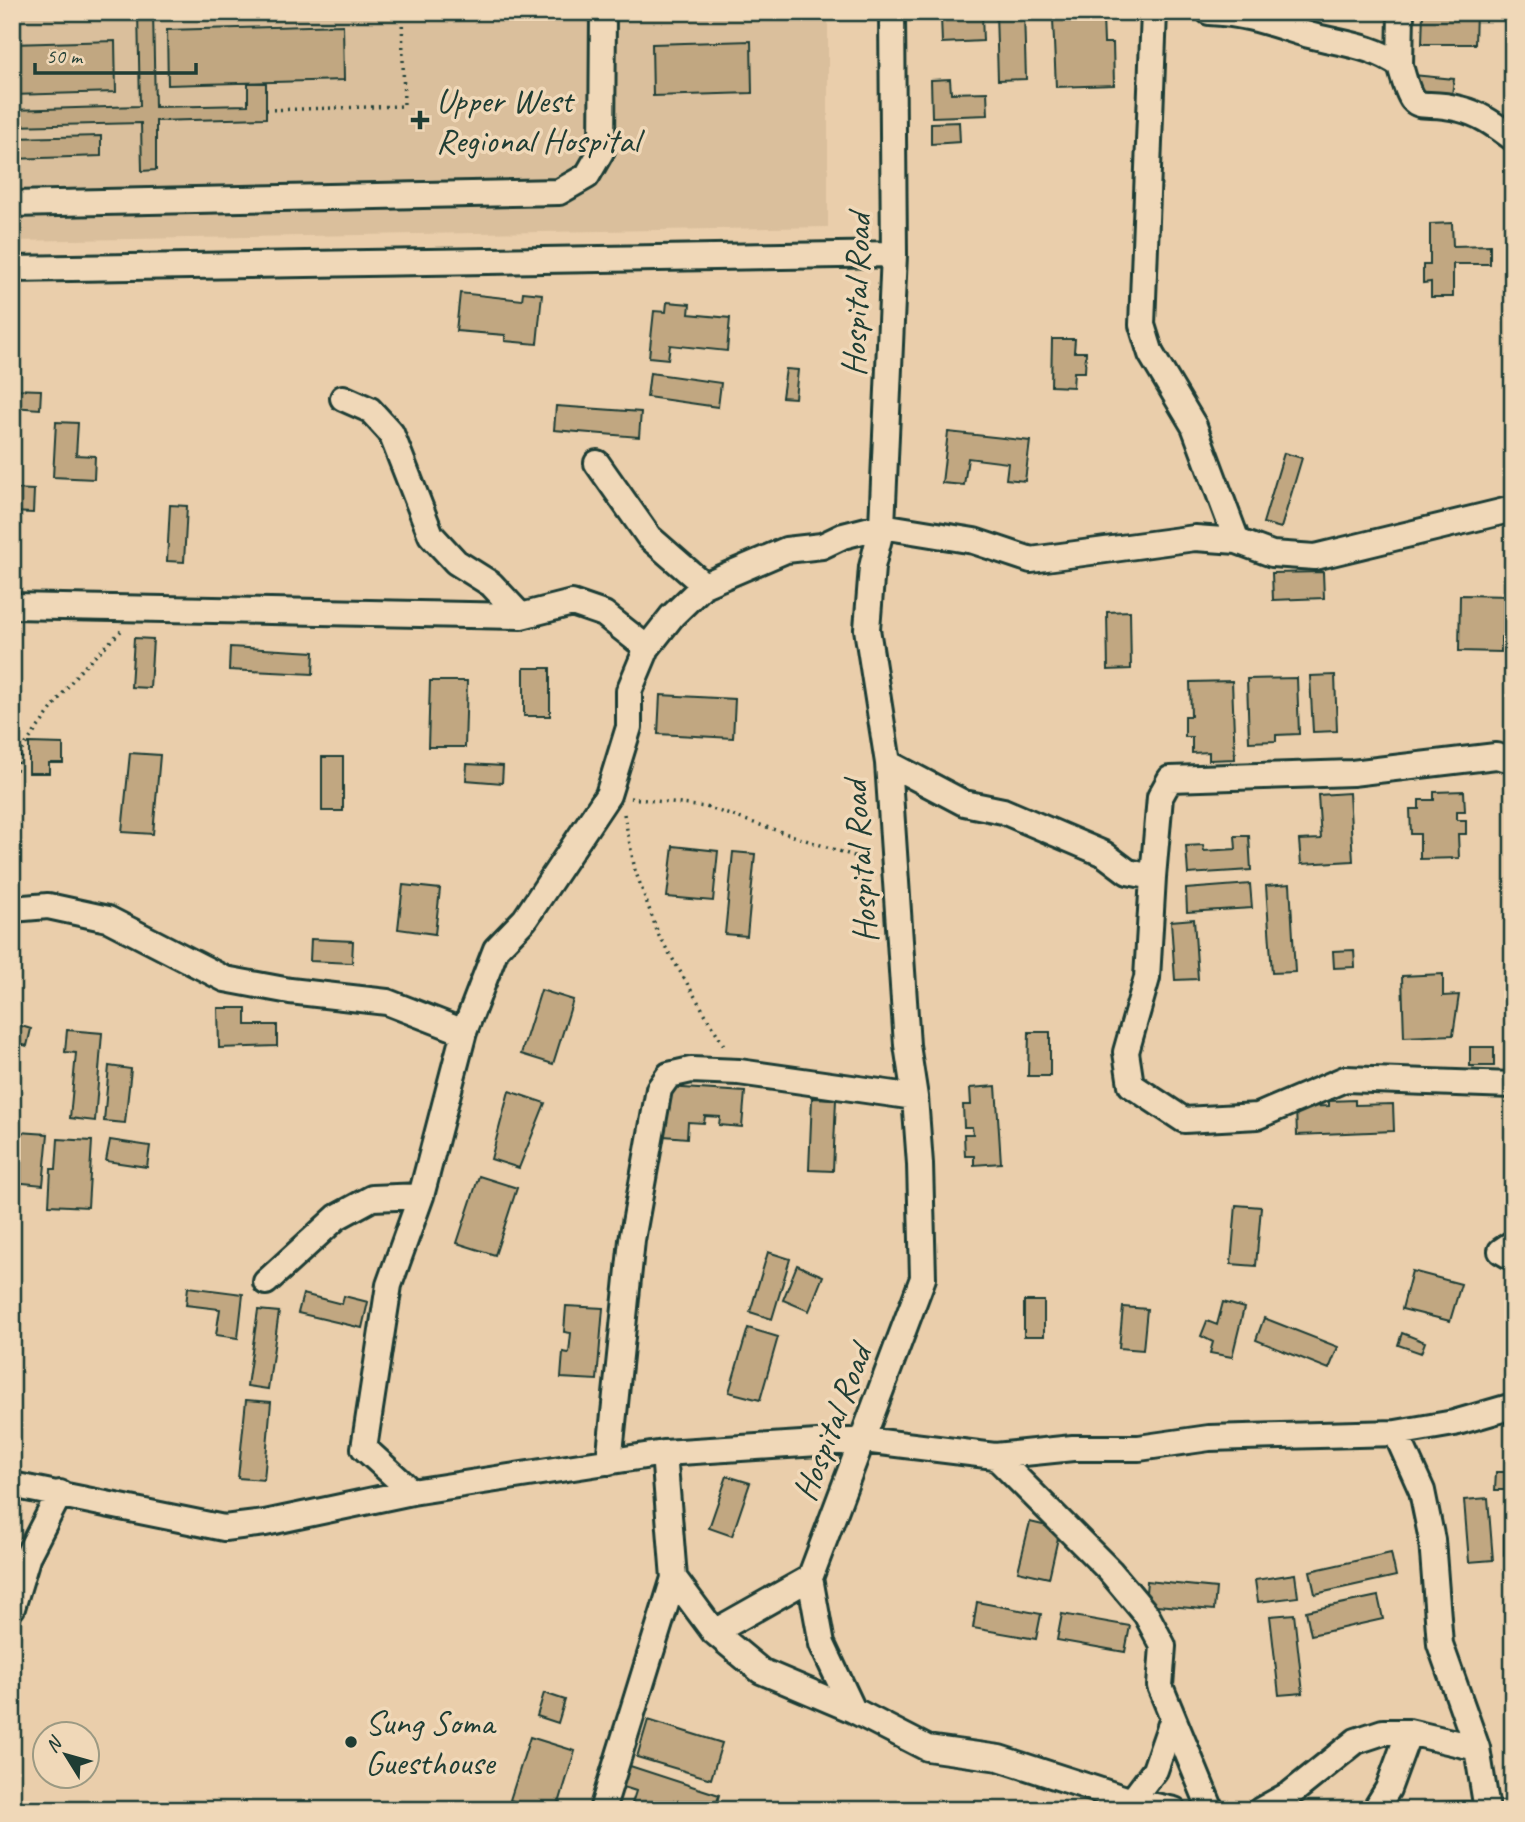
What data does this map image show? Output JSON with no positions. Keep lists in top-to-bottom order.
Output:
{
  "streets": {
    "street": ["Hospital Road"]
  },
  "places": {
    "health": ["Upper West Regional Hospital"],
    "other": ["Sung Soma Guesthouse"]
  },
  "scale_bar": "50 m",
  "north": "top left"
}
